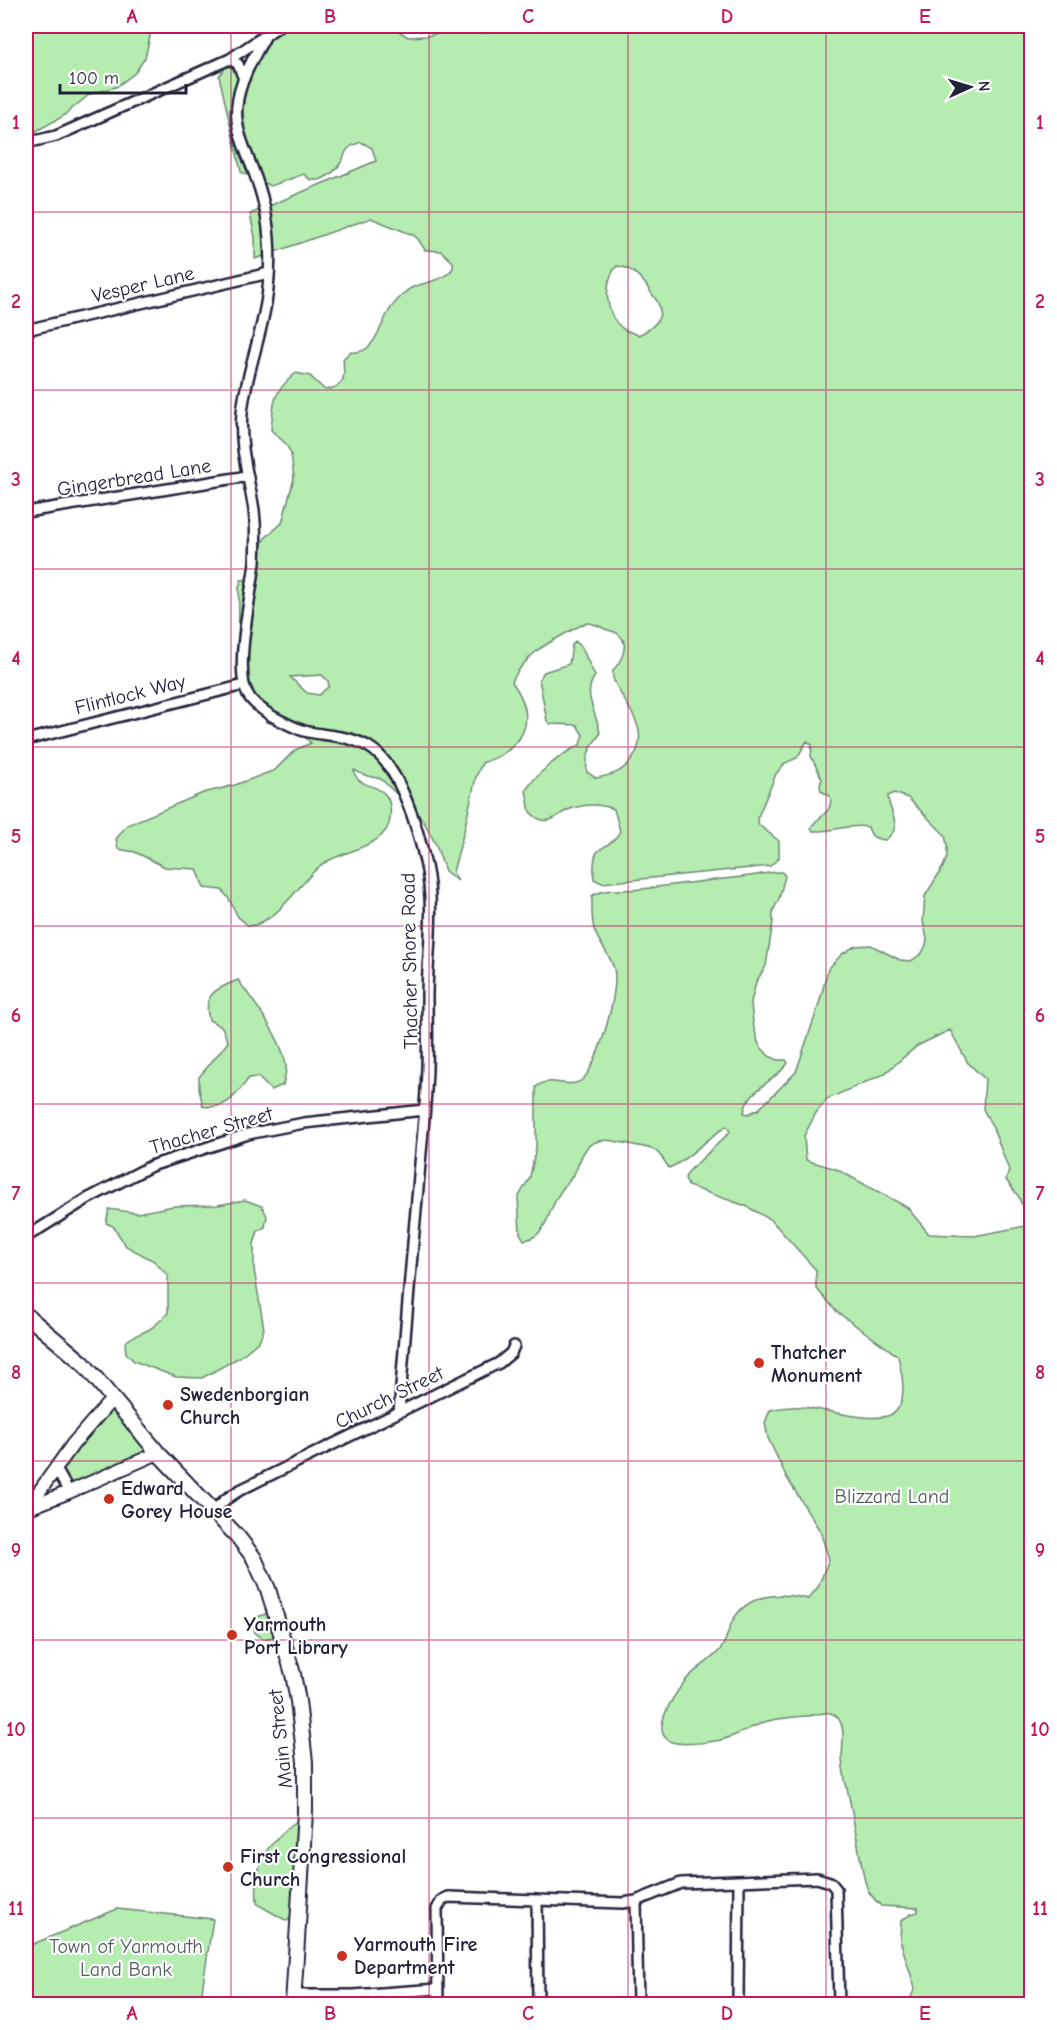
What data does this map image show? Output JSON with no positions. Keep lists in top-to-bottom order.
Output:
{
  "streets": {
    "main road": ["Main Street"],
    "street": [
      "Vesper Lane",
      "Gingerbread Lane",
      "Flintlock Way",
      "Thacher Shore Road",
      "Thacher Street",
      "Church Street"
    ]
  },
  "crossings": [
    ["Flintlock Way", "Thacher Shore Road"],
    ["Thacher Shore Road", "Thacher Street"],
    ["Thacher Shore Road", "Church Street"],
    ["Church Street", "Main Street"]
  ],
  "parks": ["Blizzard Land", "Town of Yarmouth Land Bank"],
  "places": [
    "Thatcher Monument",
    "Swedenborgian Church",
    "Edward Gorey House",
    "Yarmouth Port Library",
    "First Congressional Church",
    "Yarmouth Fire Department"
  ],
  "scale_bar": "100 m",
  "north": "right",
  "grid": {
    "columns": [
      "A",
      "B",
      "C",
      "D",
      "E"
    ],
    "rows": [
      "1",
      "2",
      "3",
      "4",
      "5",
      "6",
      "7",
      "8",
      "9",
      "10",
      "11"
    ]
  }
}
